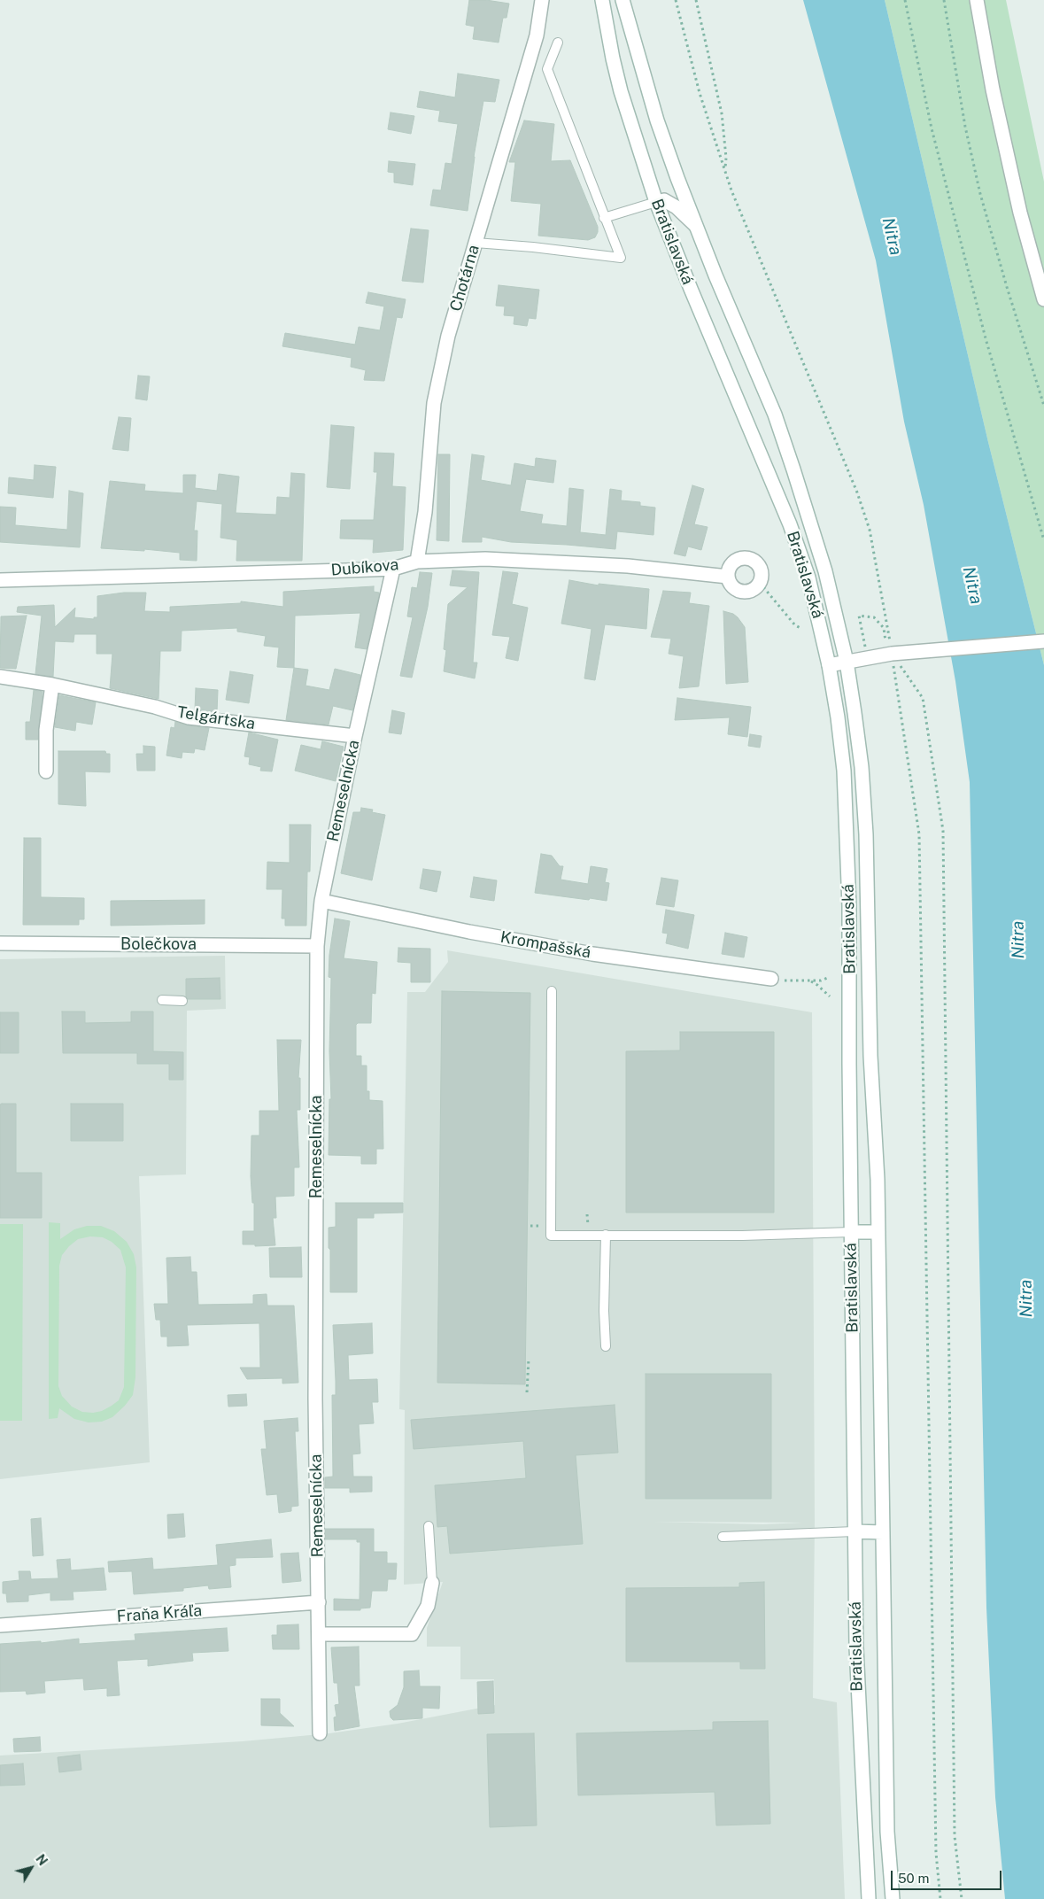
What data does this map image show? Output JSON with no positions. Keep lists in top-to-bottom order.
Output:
{
  "streets": {
    "street": [
      "Bratislavská",
      "Chotárna",
      "Dubíkova",
      "Telgártska",
      "Remeselnícka",
      "Bolečkova",
      "Krompašská",
      "Fraňa Kráľa"
    ]
  },
  "crossings": [
    ["Chotárna", "Dubíkova"],
    ["Dubíkova", "Remeselnícka"],
    ["Telgártska", "Remeselnícka"],
    ["Remeselnícka", "Bolečkova"],
    ["Remeselnícka", "Krompašská"],
    ["Remeselnícka", "Fraňa Kráľa"]
  ],
  "water": ["Nitra"],
  "scale_bar": "50 m",
  "north": "top right"
}
